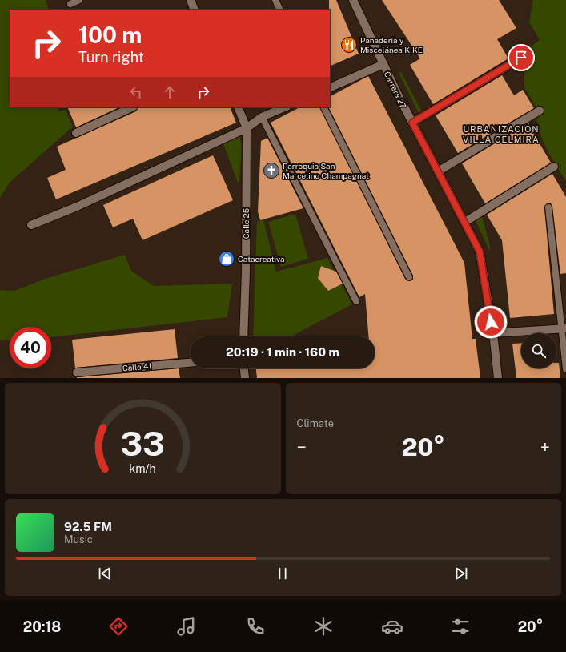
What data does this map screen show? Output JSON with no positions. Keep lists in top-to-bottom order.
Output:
{
  "streets": {
    "street": ["Carrera 27", "Calle 25", "Calle 41"]
  },
  "districts": ["URBANIZACIÓN VILLA CELMIRA"],
  "places": {
    "restaurant": ["Panadería y Miscelánea KIKE"],
    "church": ["Parroquia San Marcelino Champagnat"],
    "shop": ["Catacreativa"]
  },
  "page": {
    "turn": ["100 m", "Turn right"],
    "limit": "40",
    "trip": "20:19 · 1 min · 160 m",
    "tile": "Climate",
    "heat": ["−", "20°", "+"],
    "song": ["92.5 FM", "Music"],
    "tabs": ["20:18", "20°"],
    "gauge": ["33", "km/h"]
  }
}
